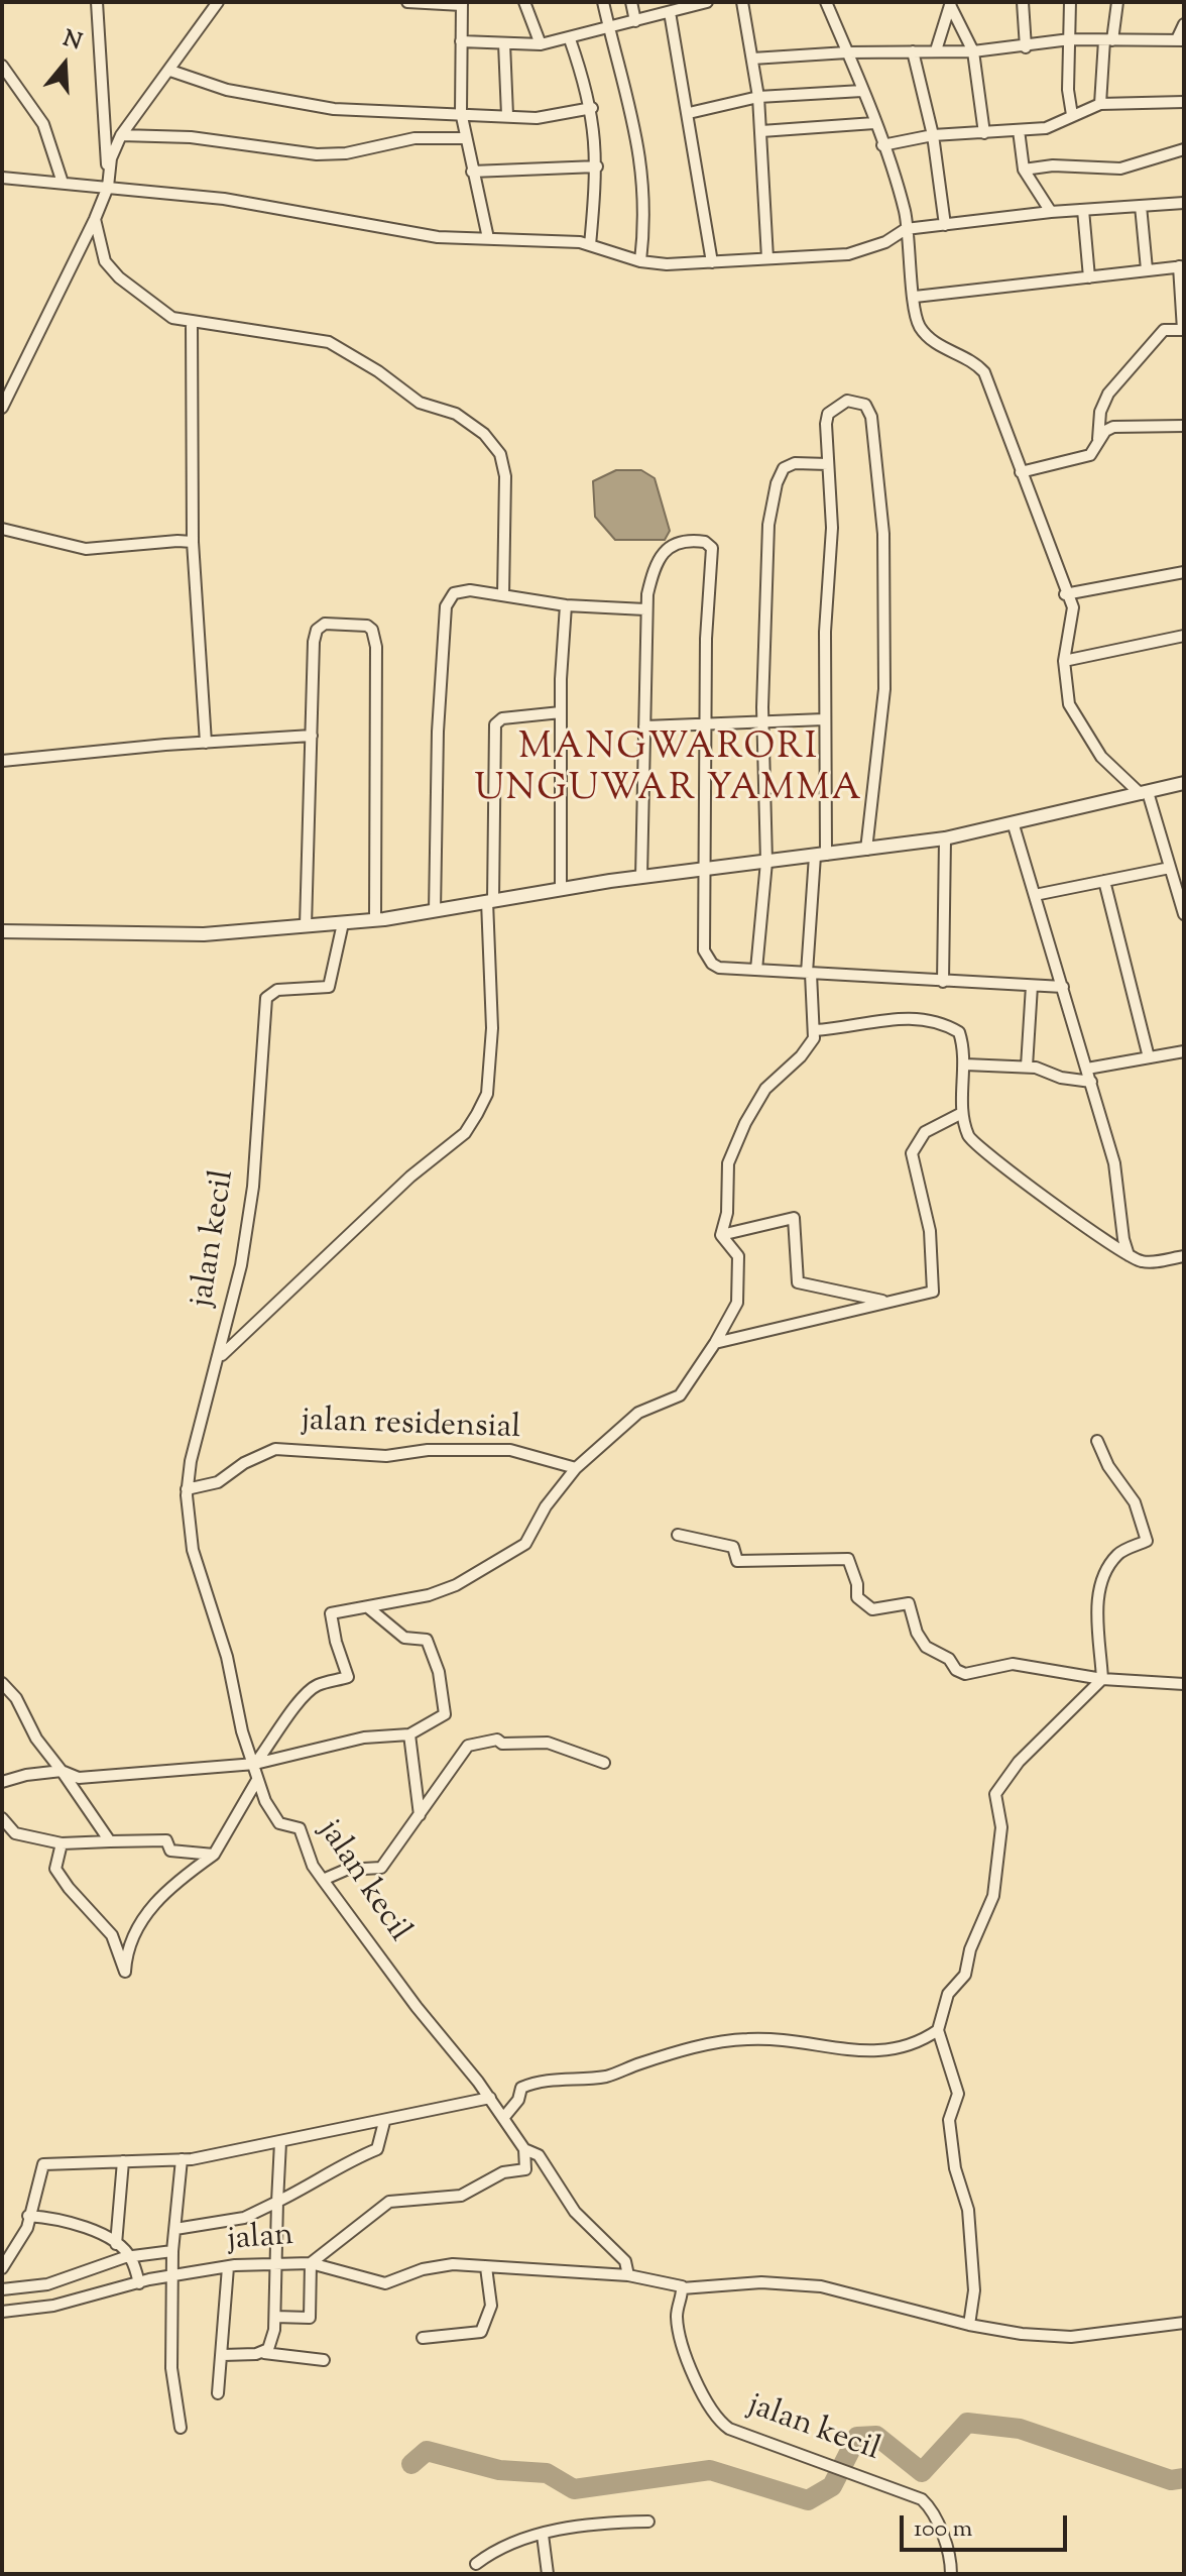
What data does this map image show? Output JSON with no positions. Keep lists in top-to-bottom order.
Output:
{
  "streets": {
    "street": ["jalan kecil", "jalan residensial", "jalan"]
  },
  "crossings": [
    ["jalan kecil", "jalan residensial"],
    ["jalan kecil", "jalan"]
  ],
  "districts": ["MANGWARORI UNGUWAR YAMMA"],
  "scale_bar": "100 m",
  "north": "top"
}
